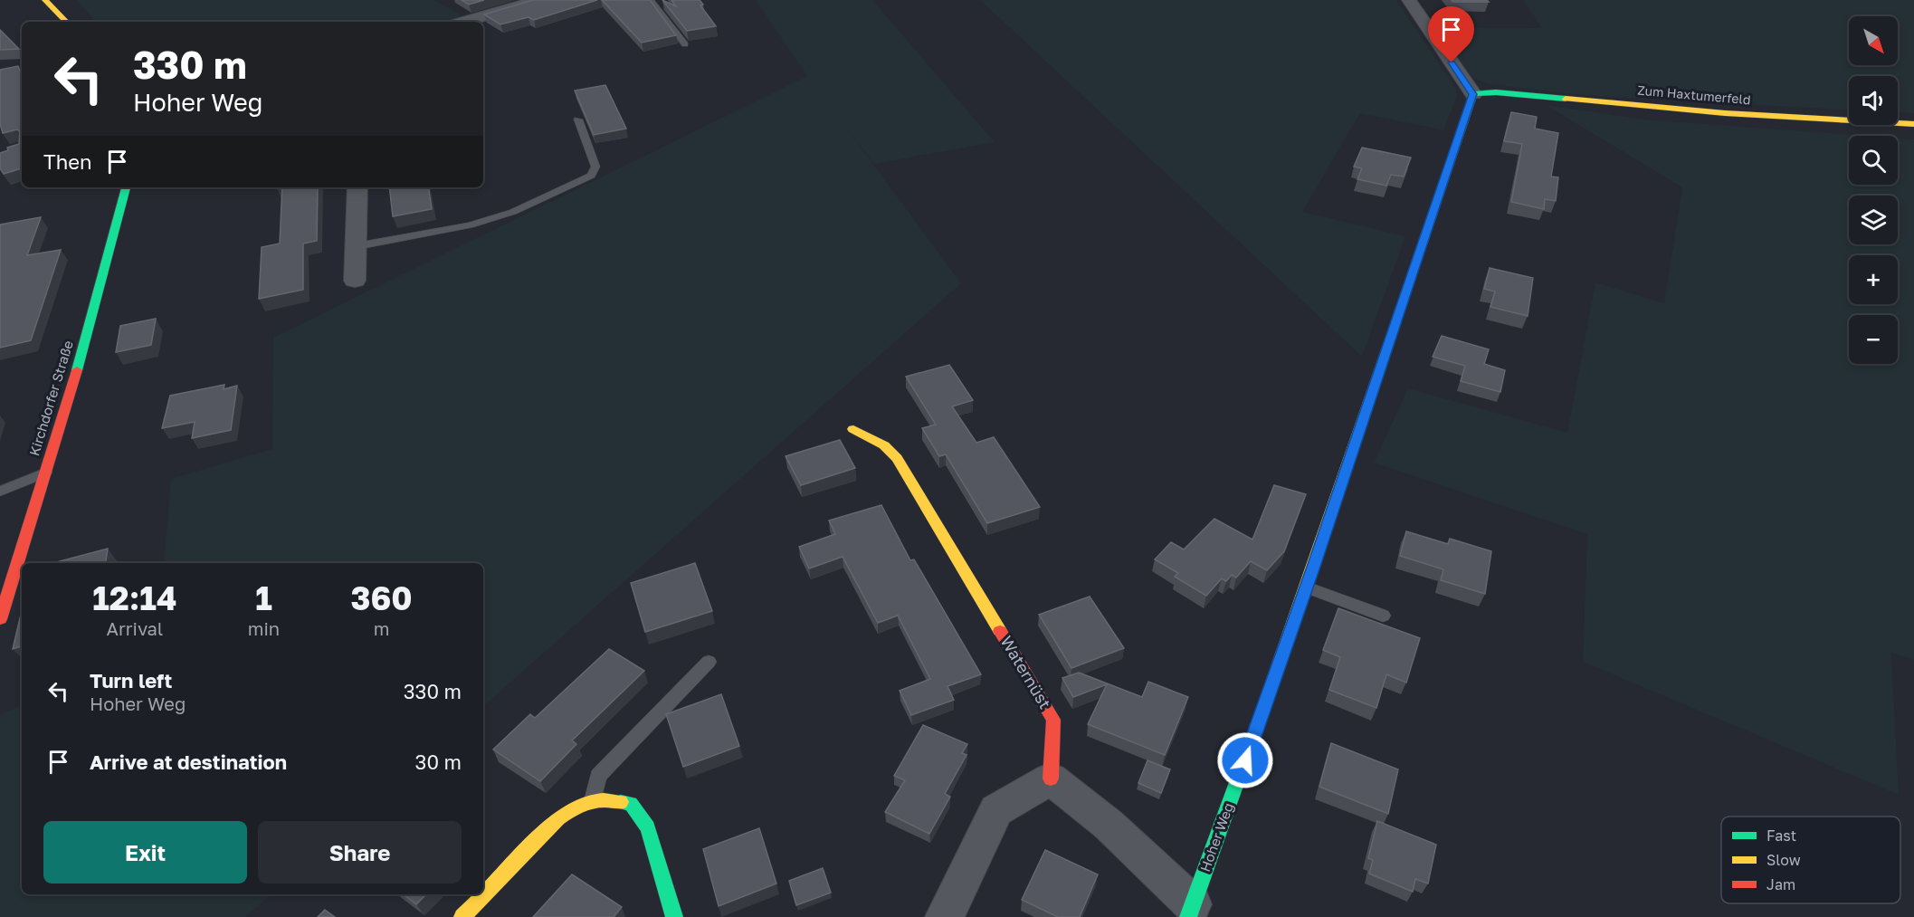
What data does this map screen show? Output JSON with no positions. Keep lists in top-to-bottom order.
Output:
{
  "streets": {
    "street": [
      "Zum Haxtumerfeld",
      "Kirchdorfer Straße",
      "Waternüst",
      "Hoher Weg"
    ]
  },
  "crossings": [
    ["Zum Haxtumerfeld", "Hoher Weg"]
  ],
  "legend": ["Fast", "Slow", "Jam"],
  "north": "bottom right",
  "page": {
    "map_buttons": ["+", "−"],
    "turn": ["330 m", "Hoher Weg"],
    "then": "Then",
    "eta": [
      "12:14",
      "Arrival",
      "1",
      "min",
      "360",
      "m"
    ],
    "list": [
      {
        "name": "Turn left",
        "note": "Hoher Weg",
        "value": "330 m"
      },
      {
        "name": "Arrive at destination",
        "value": "30 m"
      }
    ],
    "buttons": ["Exit", "Share"]
  }
}
